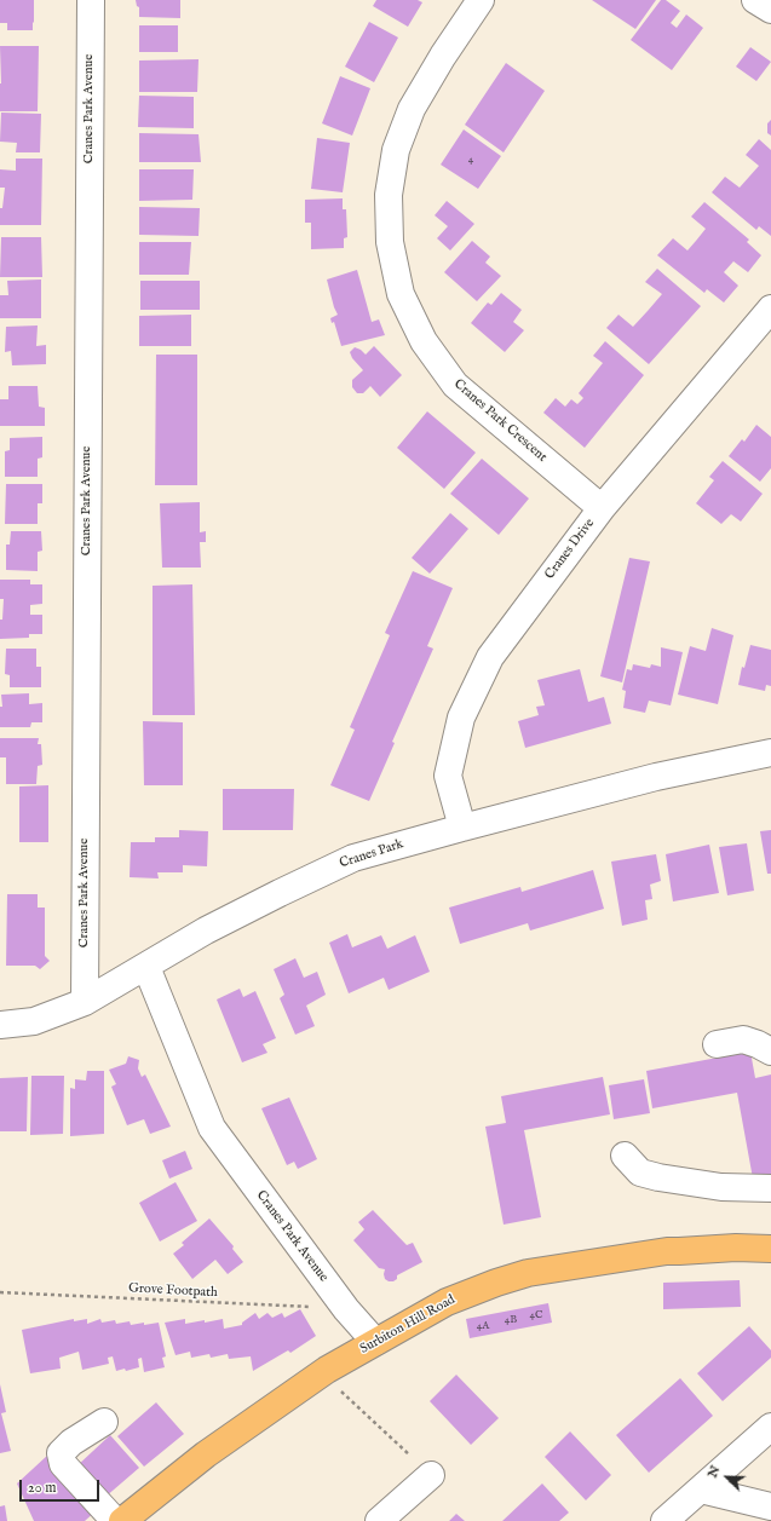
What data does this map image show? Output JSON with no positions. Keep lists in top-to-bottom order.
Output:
{
  "streets": {
    "main road": ["Surbiton Hill Road"],
    "street": [
      "Cranes Park Avenue",
      "Cranes Park Crescent",
      "Cranes Drive",
      "Cranes Park"
    ],
    "path": ["Grove Footpath"]
  },
  "crossings": [
    ["Cranes Park Avenue", "Cranes Park"],
    ["Cranes Park Avenue", "Grove Footpath"],
    ["Cranes Park Avenue", "Surbiton Hill Road"],
    ["Cranes Park Crescent", "Cranes Drive"],
    ["Cranes Drive", "Cranes Park"]
  ],
  "house_numbers": [
    "4",
    "4C",
    "4B",
    "4A"
  ],
  "scale_bar": "20 m",
  "north": "top left"
}
